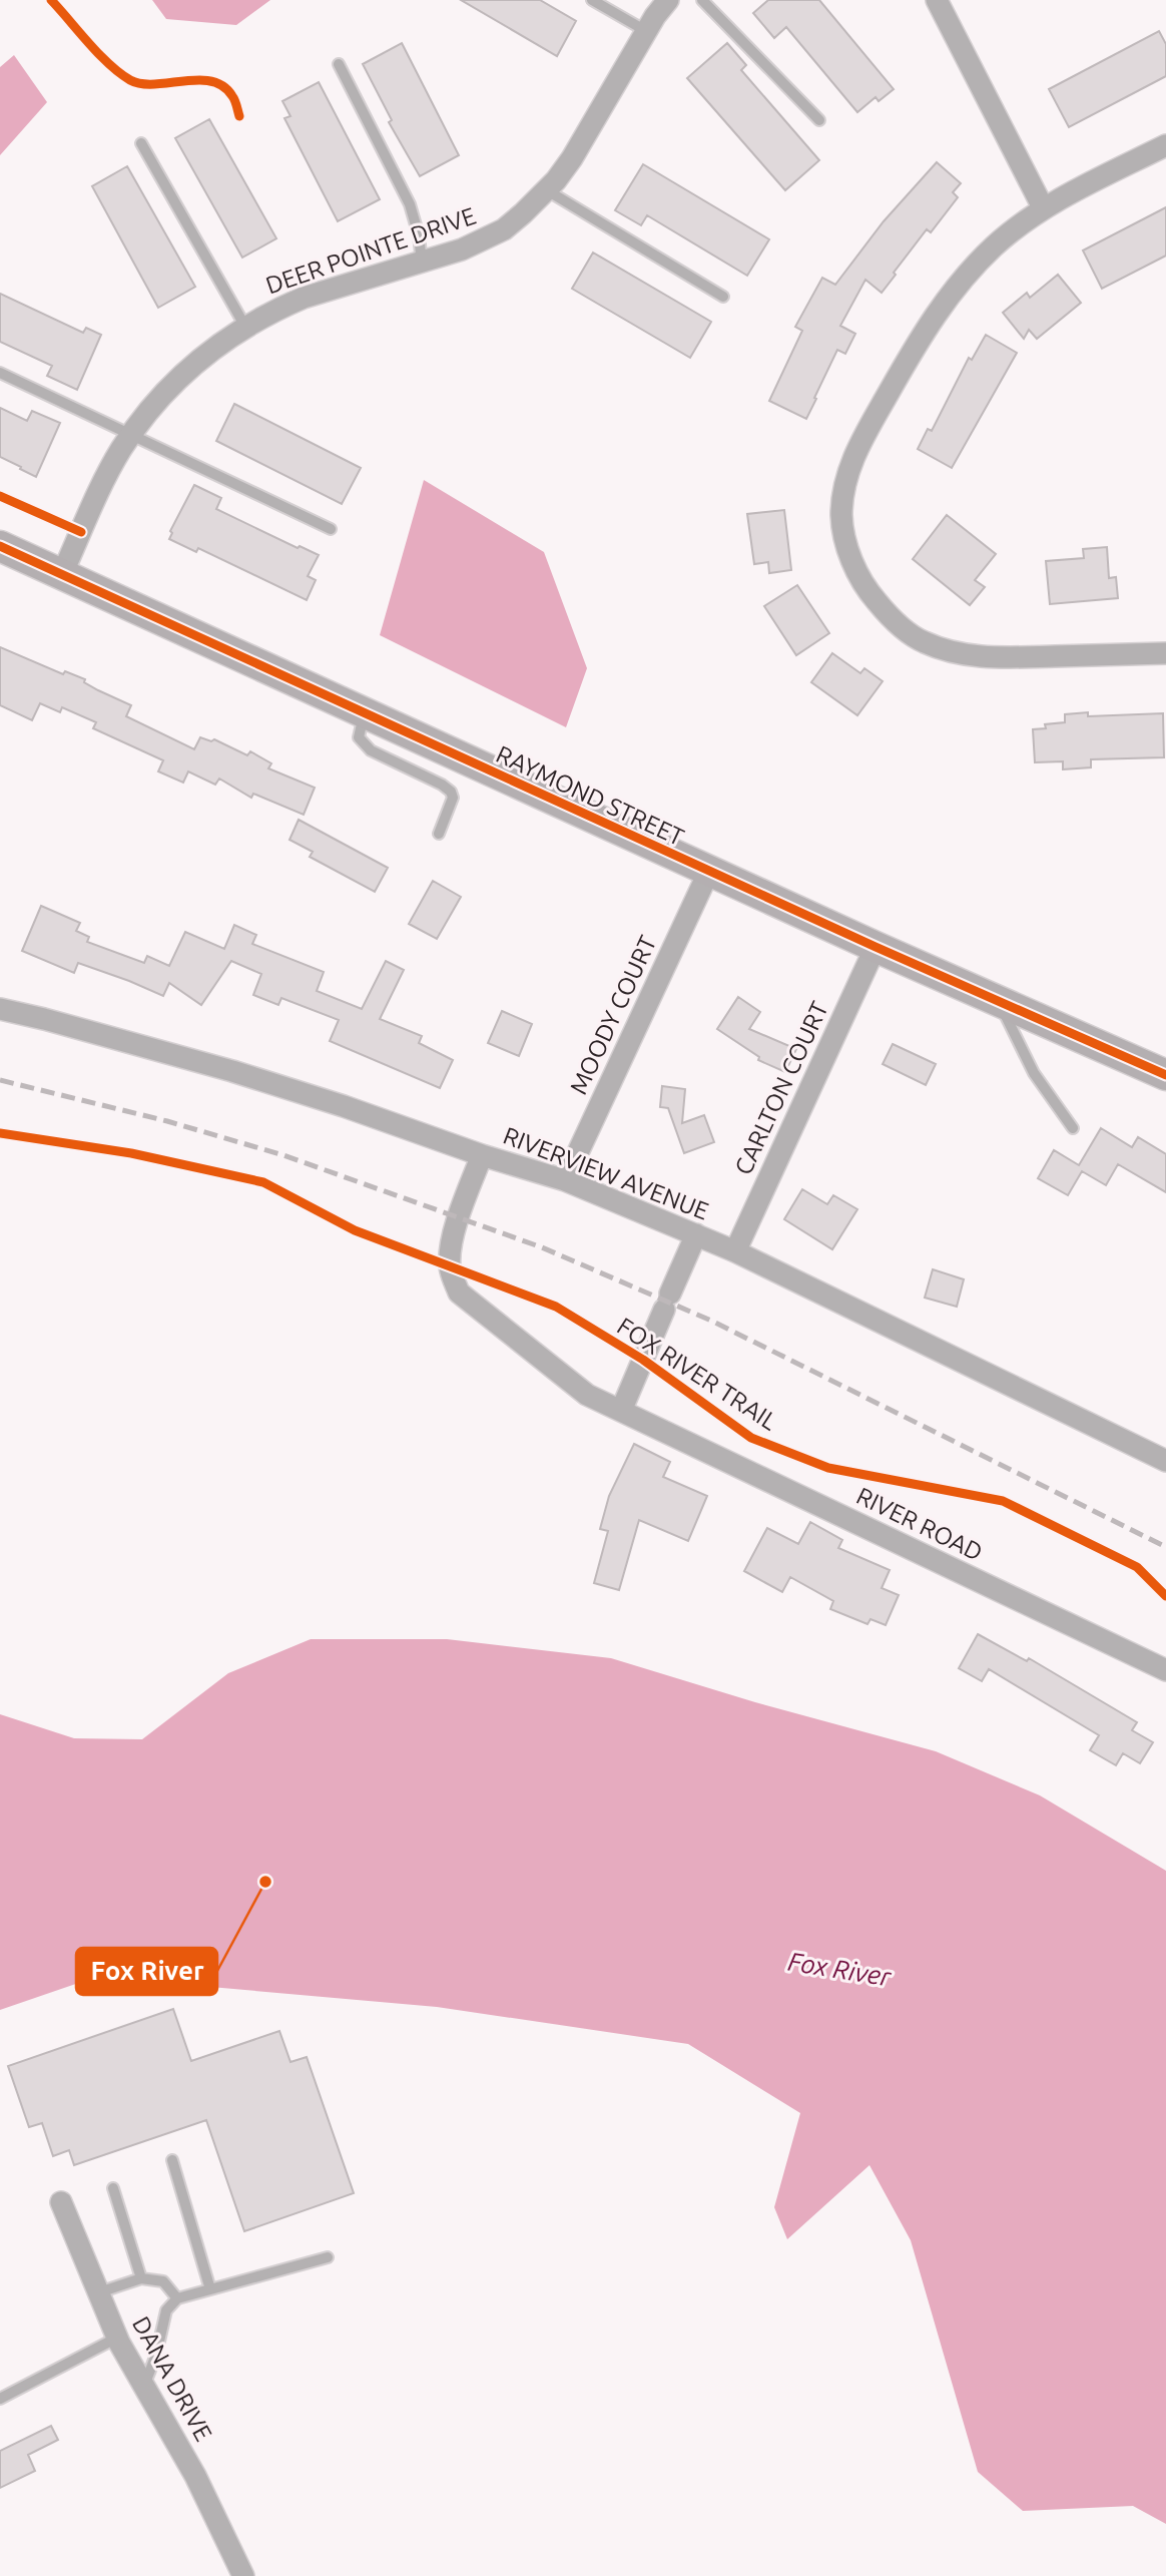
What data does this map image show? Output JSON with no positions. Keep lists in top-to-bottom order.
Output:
{
  "streets": {
    "street": [
      "DEER POINTE DRIVE",
      "RAYMOND STREET",
      "MOODY COURT",
      "CARLTON COURT",
      "RIVERVIEW AVENUE",
      "RIVER ROAD",
      "DANA DRIVE"
    ],
    "cycle path": ["FOX RIVER TRAIL"]
  },
  "crossings": [
    ["DEER POINTE DRIVE", "RAYMOND STREET"],
    ["RAYMOND STREET", "MOODY COURT"],
    ["RAYMOND STREET", "CARLTON COURT"],
    ["MOODY COURT", "RIVERVIEW AVENUE"],
    ["CARLTON COURT", "RIVERVIEW AVENUE"],
    ["RIVERVIEW AVENUE", "RIVER ROAD"]
  ],
  "water": ["Fox River"],
  "places": ["Fox River"]
}
